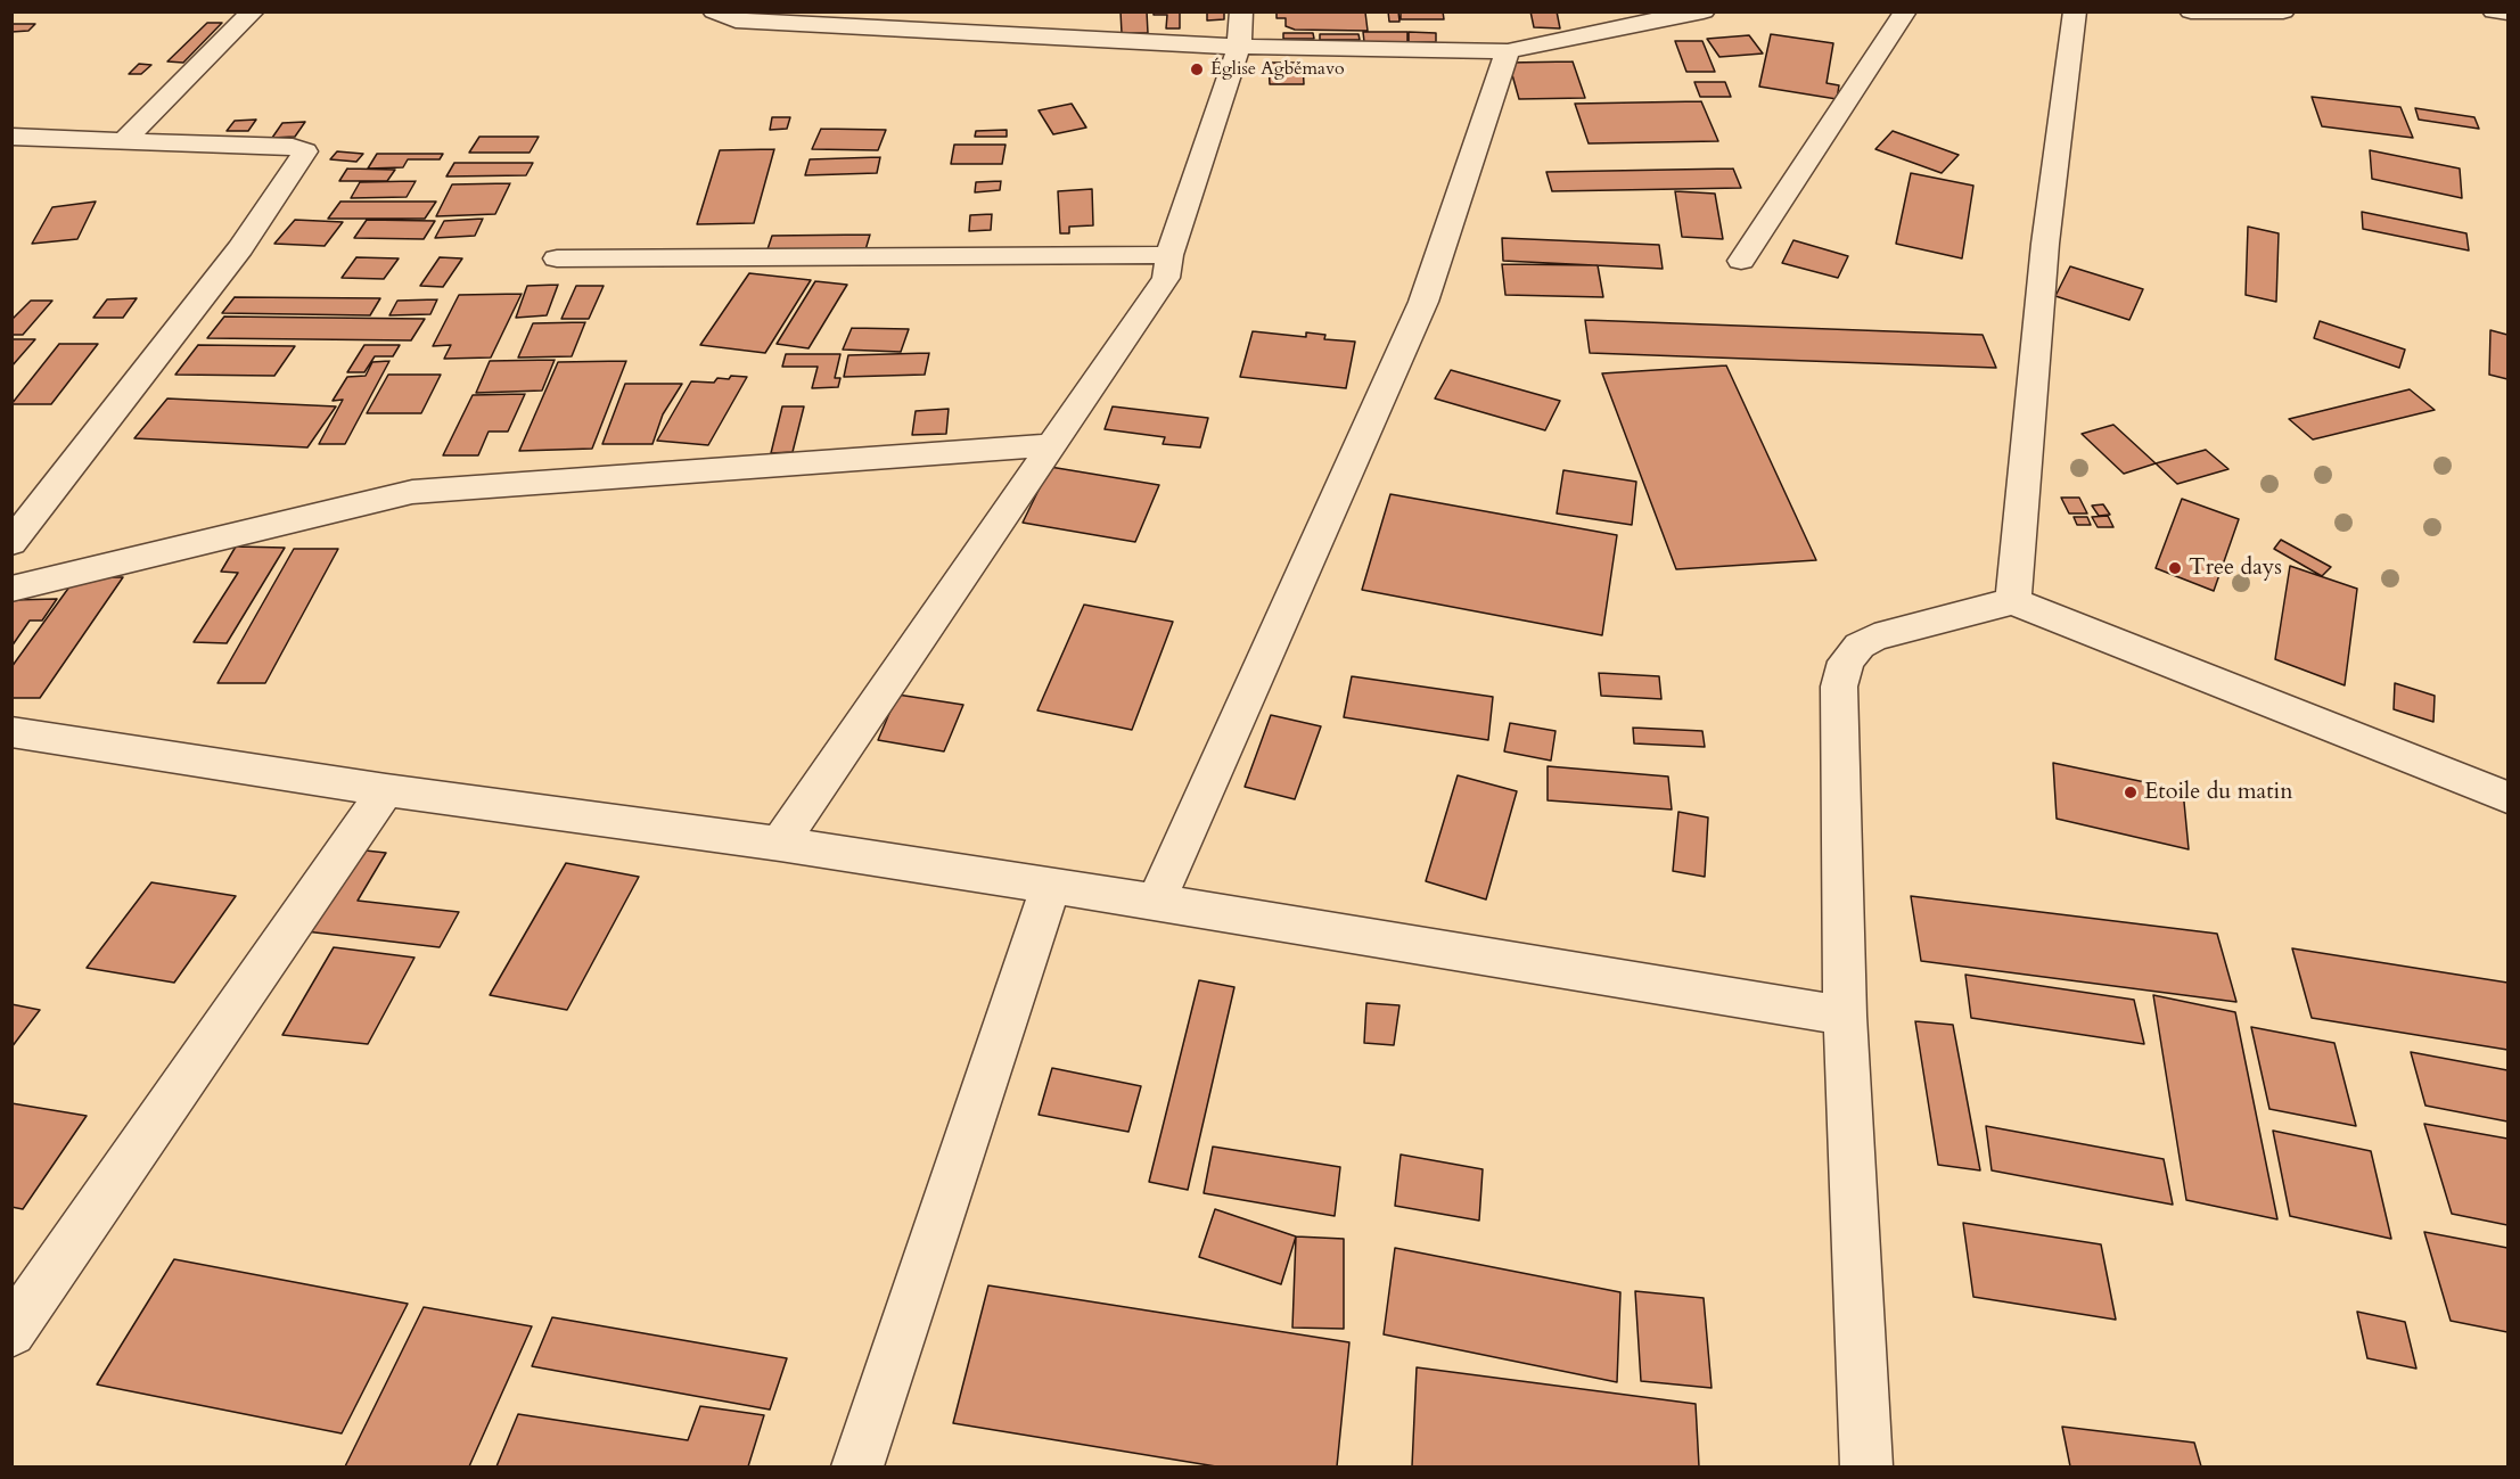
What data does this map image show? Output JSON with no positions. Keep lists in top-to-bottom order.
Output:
{
  "places": ["Église Agbémavo", "Tree days", "Etoile du matin"]
}
